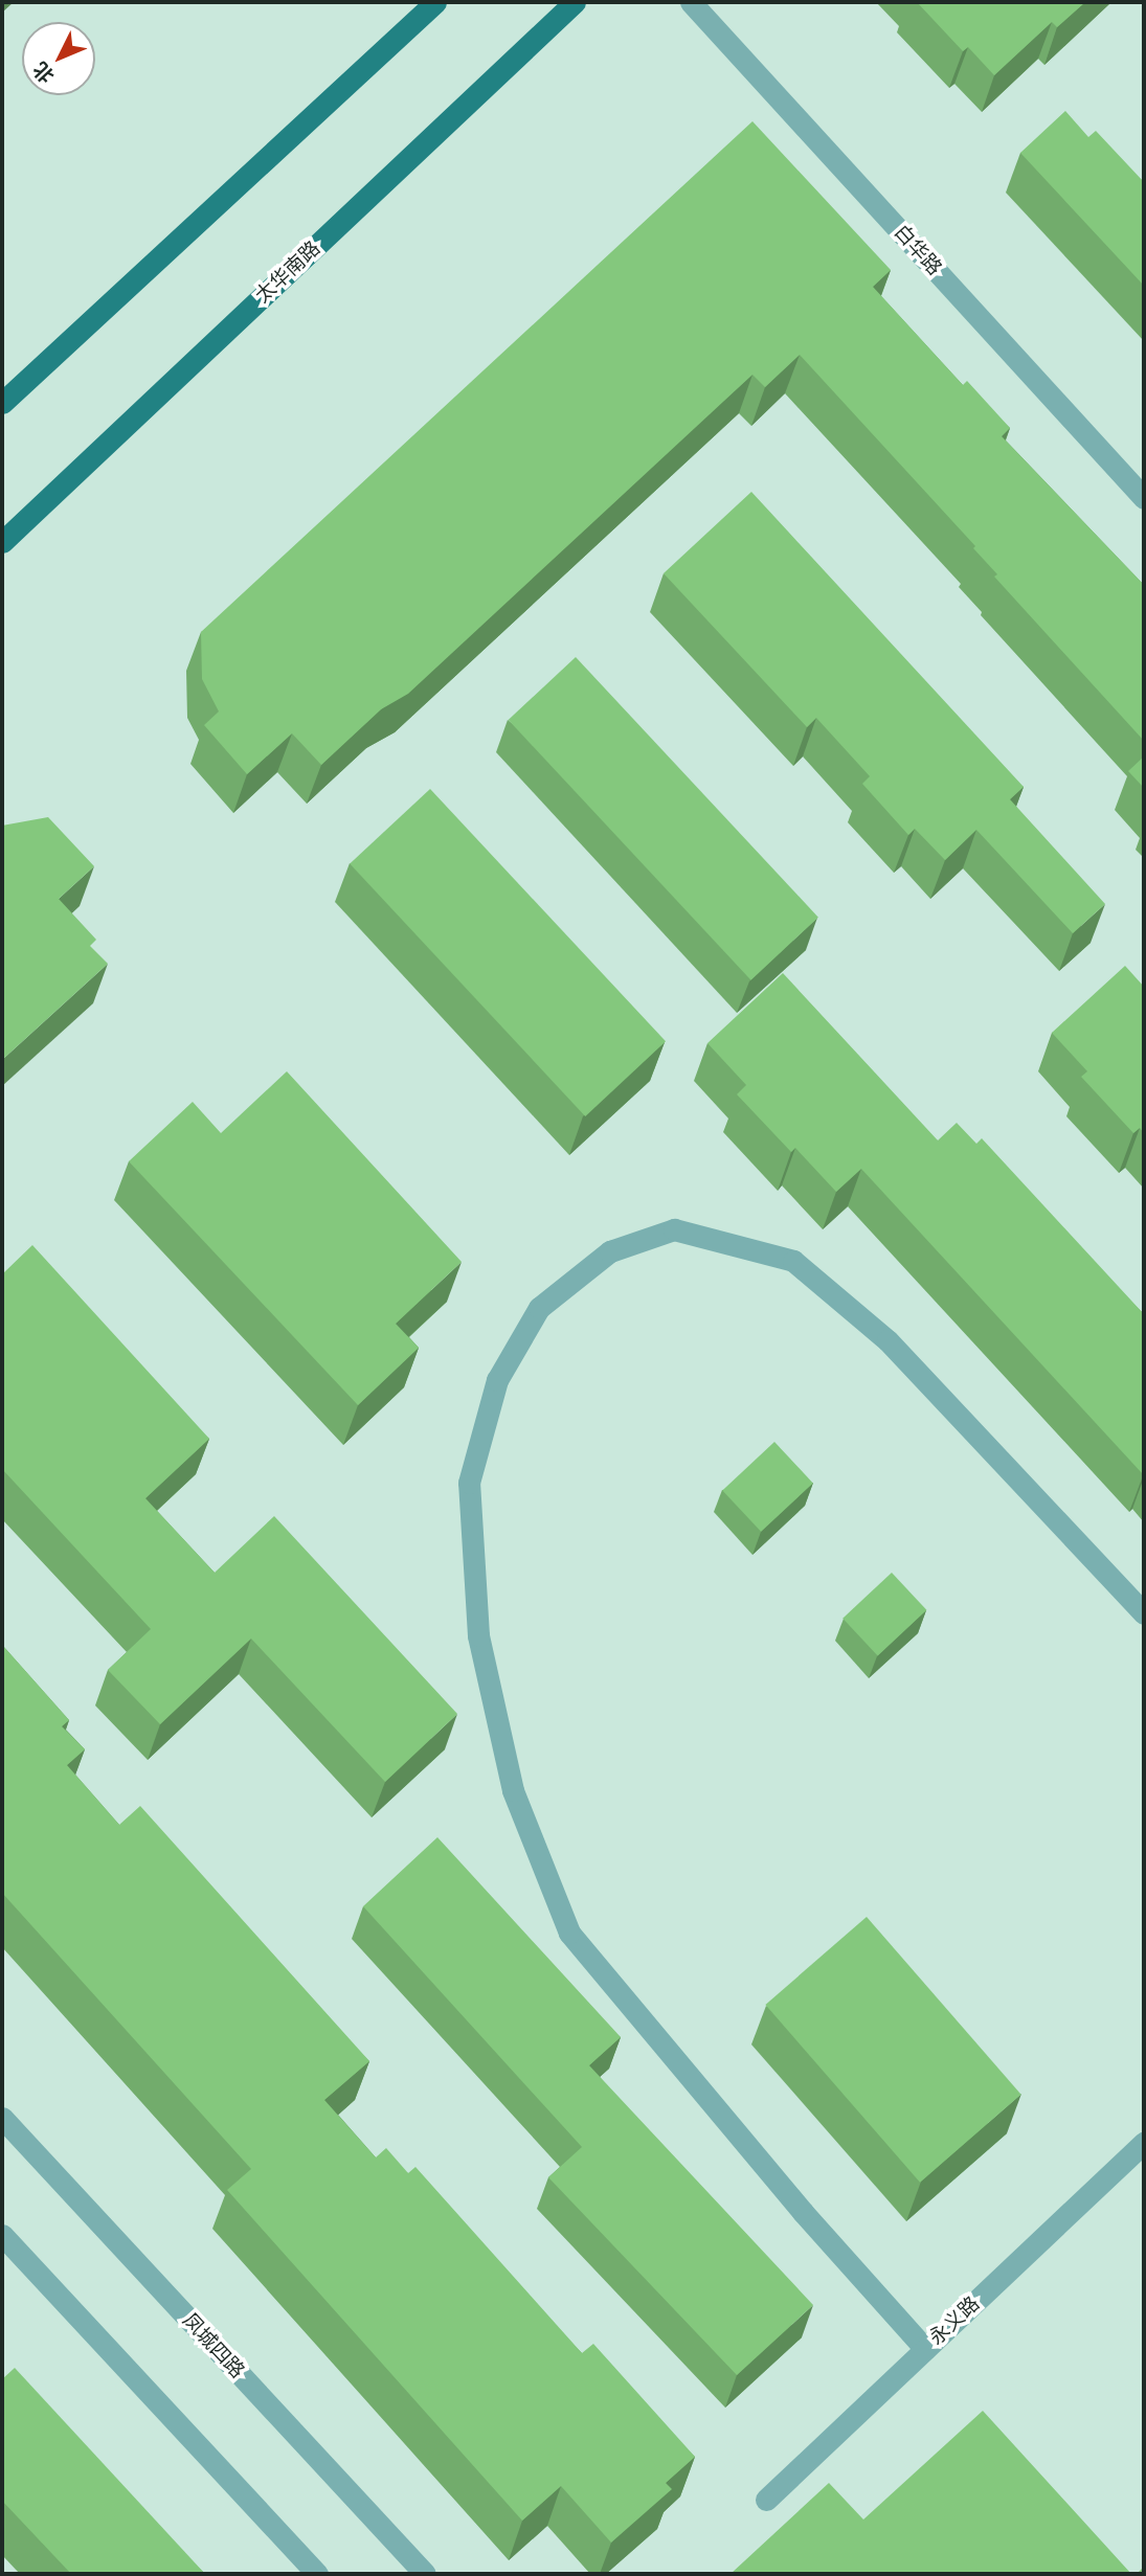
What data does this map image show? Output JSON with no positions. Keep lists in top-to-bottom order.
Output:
{
  "streets": {
    "main road": ["太华南路"],
    "street": ["白华路", "永义路", "凤城四路"]
  },
  "north": "bottom left"
}
